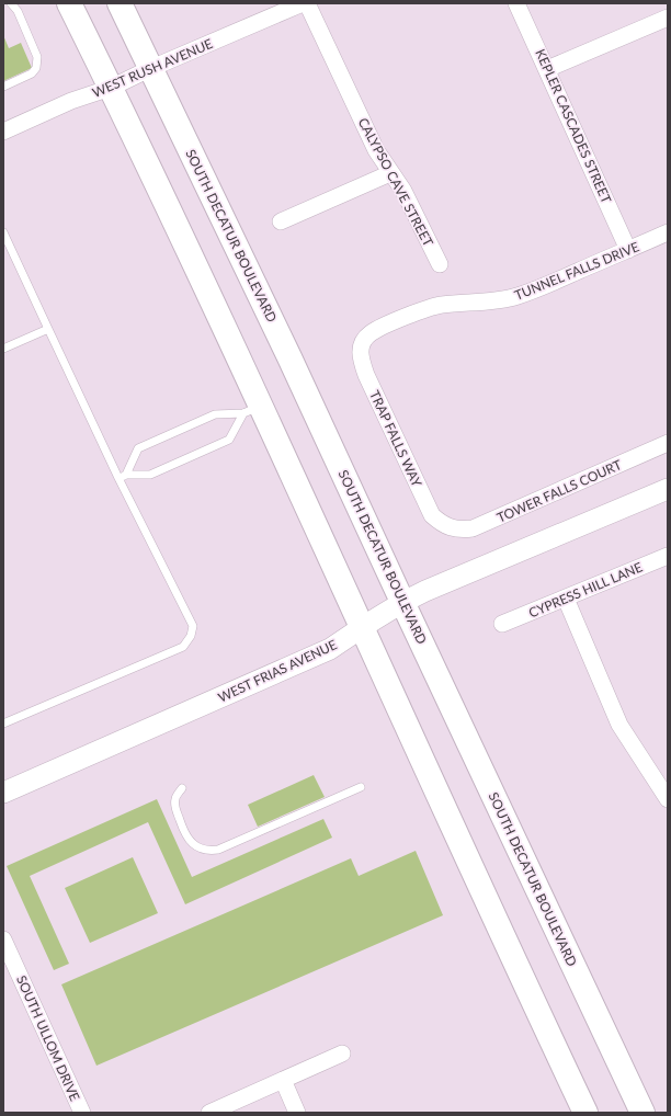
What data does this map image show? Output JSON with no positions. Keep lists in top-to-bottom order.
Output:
{
  "streets": {
    "main road": ["SOUTH DECATUR BOULEVARD"],
    "street": [
      "WEST RUSH AVENUE",
      "KEPLER CASCADES STREET",
      "CALYPSO CAVE STREET",
      "TUNNEL FALLS DRIVE",
      "TRAP FALLS WAY",
      "TOWER FALLS COURT",
      "CYPRESS HILL LANE",
      "WEST FRIAS AVENUE",
      "SOUTH ULLOM DRIVE"
    ]
  },
  "crossings": [
    ["WEST RUSH AVENUE", "SOUTH DECATUR BOULEVARD"],
    ["KEPLER CASCADES STREET", "TUNNEL FALLS DRIVE"],
    ["SOUTH DECATUR BOULEVARD", "WEST FRIAS AVENUE"],
    ["TUNNEL FALLS DRIVE", "TRAP FALLS WAY"],
    ["TRAP FALLS WAY", "TOWER FALLS COURT"]
  ]
}
